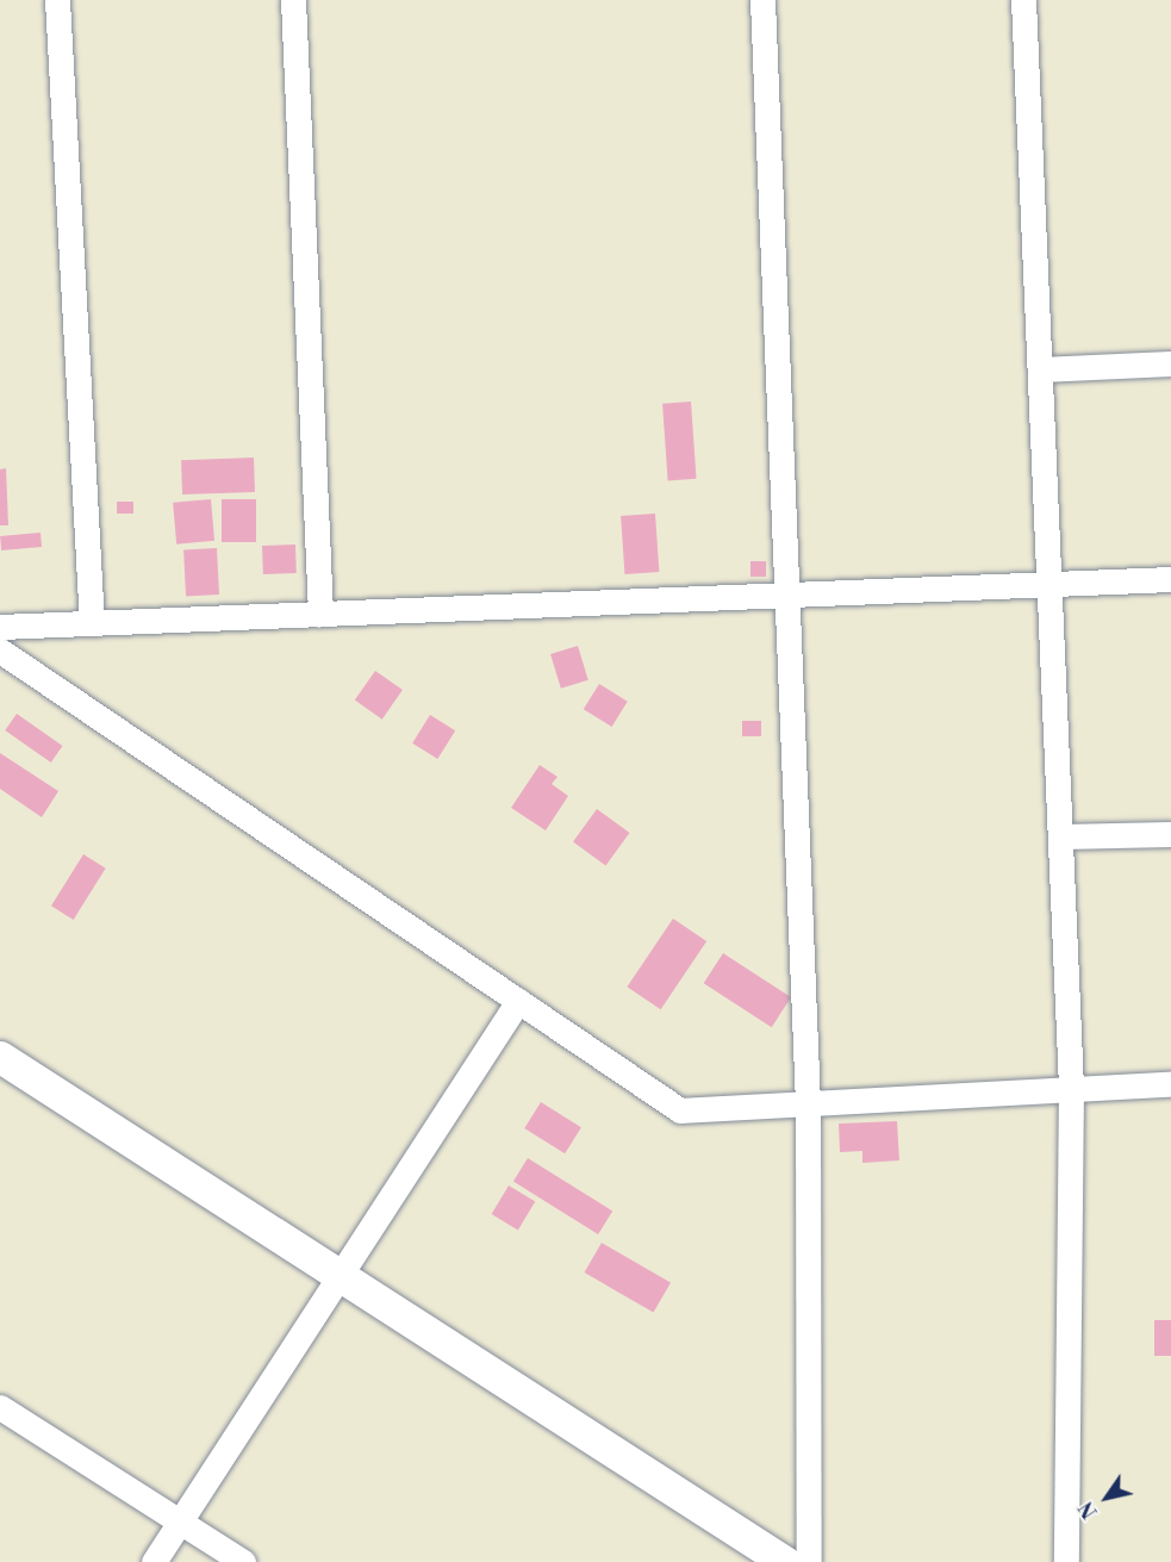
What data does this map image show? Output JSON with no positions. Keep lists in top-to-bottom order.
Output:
{
  "north": "bottom left"
}
